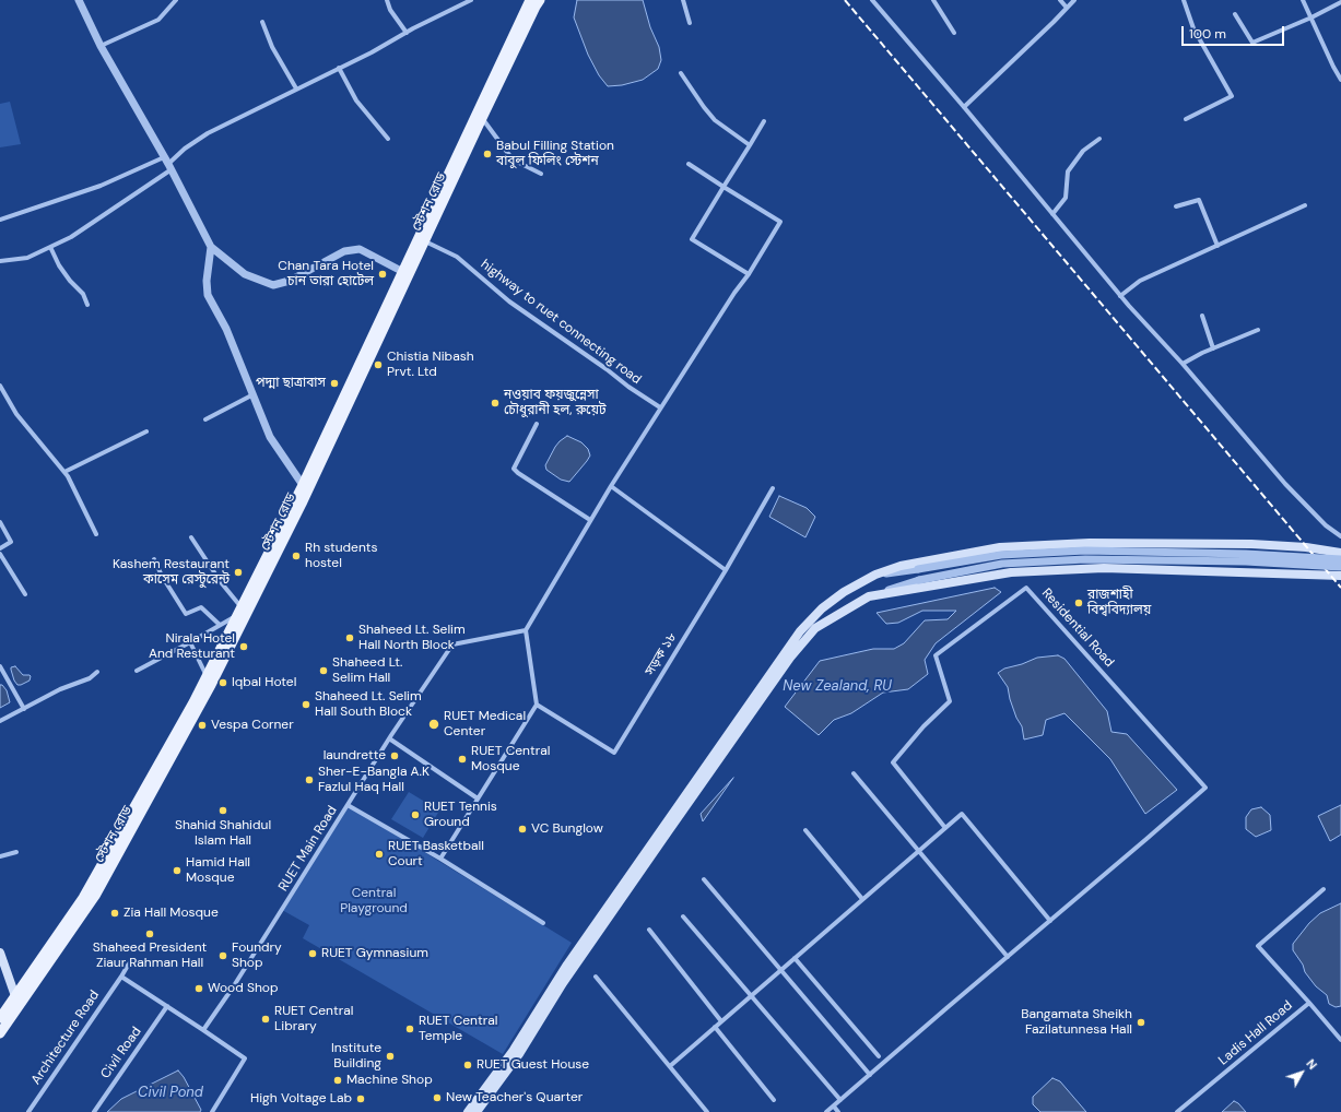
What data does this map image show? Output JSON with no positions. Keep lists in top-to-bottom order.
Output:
{
  "streets": {
    "main road": ["স্টেশন রোড"],
    "street": [
      "highway to ruet connecting road",
      "Residential Road",
      "সড়ক ১৮",
      "RUET Main Road",
      "Ladis Hall Road",
      "Architecture Road",
      "Civil Road"
    ]
  },
  "crossings": [
    ["স্টেশন রোড", "highway to ruet connecting road"]
  ],
  "water": ["New Zealand, RU", "Civil Pond"],
  "parks": ["Central Playground"],
  "places": [
    "Babul Filling Station বাবুল ফিলিং স্টেশন",
    "Chan Tara Hotel চান তারা হোটেল",
    "Chistia Nibash Prvt. Ltd",
    "পদ্মা ছাত্রাবাস",
    "নওয়াব ফয়জুন্নেসা চৌধুরানী হল, রুয়েট",
    "Rh students hostel",
    "Kashem Restaurant কাসেম রেস্টুরেন্ট",
    "রাজশাহী বিশ্ববিদ্যালয়",
    "Shaheed Lt. Selim Hall North Block",
    "Nirala Hotel And Resturant",
    "Shaheed Lt. Selim Hall",
    "Iqbal Hotel",
    "Shaheed Lt. Selim Hall South Block",
    "RUET Medical Center",
    "Vespa Corner",
    "laundrette",
    "RUET Central Mosque",
    "Sher-E-Bangla A.K Fazlul Haq Hall",
    "Shahid Shahidul Islam Hall",
    "RUET Tennis Ground",
    "VC Bunglow",
    "RUET Basketball Court",
    "Hamid Hall Mosque",
    "Zia Hall Mosque",
    "Shaheed President Ziaur Rahman Hall",
    "RUET Gymnasium",
    "Foundry Shop",
    "Wood Shop",
    "RUET Central Library",
    "Bangamata Sheikh Fazilatunnesa Hall",
    "RUET Central Temple",
    "Institute Building",
    "RUET Guest House",
    "Machine Shop",
    "New Teacher's Quarter",
    "High Voltage Lab"
  ],
  "scale_bar": "100 m",
  "north": "top right"
}
